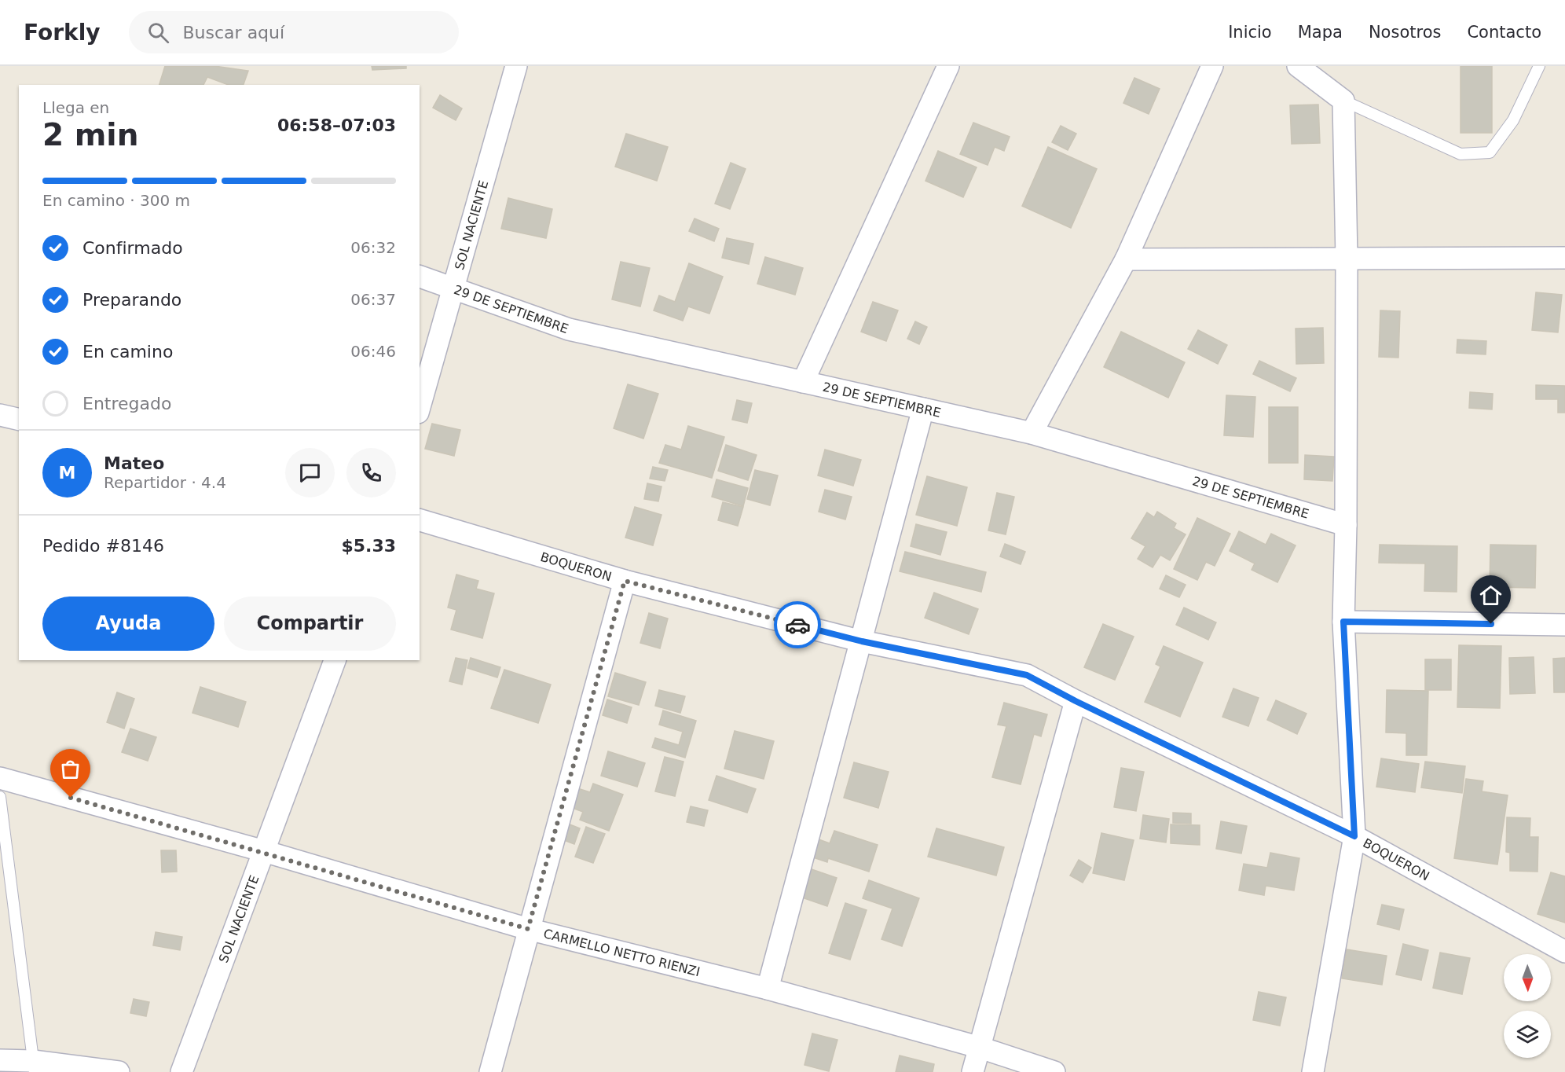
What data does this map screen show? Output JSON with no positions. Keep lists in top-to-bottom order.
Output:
{
  "streets": {
    "street": [
      "SOL NACIENTE",
      "29 DE SEPTIEMBRE",
      "BOQUERON",
      "CARMELLO NETTO RIENZI"
    ]
  },
  "crossings": [
    ["SOL NACIENTE", "29 DE SEPTIEMBRE"],
    ["SOL NACIENTE", "CARMELLO NETTO RIENZI"]
  ],
  "north": "bottom",
  "page": {
    "header": "Forkly",
    "search": "Buscar aquí",
    "nav": [
      "Inicio",
      "Mapa",
      "Nosotros",
      "Contacto"
    ],
    "heading": ["2 min", "Llega en", "06:58–07:03"],
    "panel": [
      "Mateo",
      "Repartidor · 4.4",
      "Pedido #8146",
      "$5.33"
    ],
    "bar": "En camino · 300 m",
    "list": [
      ["Confirmado", "06:32"],
      ["Preparando", "06:37"],
      ["En camino", "06:46"],
      "Entregado"
    ],
    "round": "M",
    "buttons": ["Ayuda", "Compartir"]
  }
}
